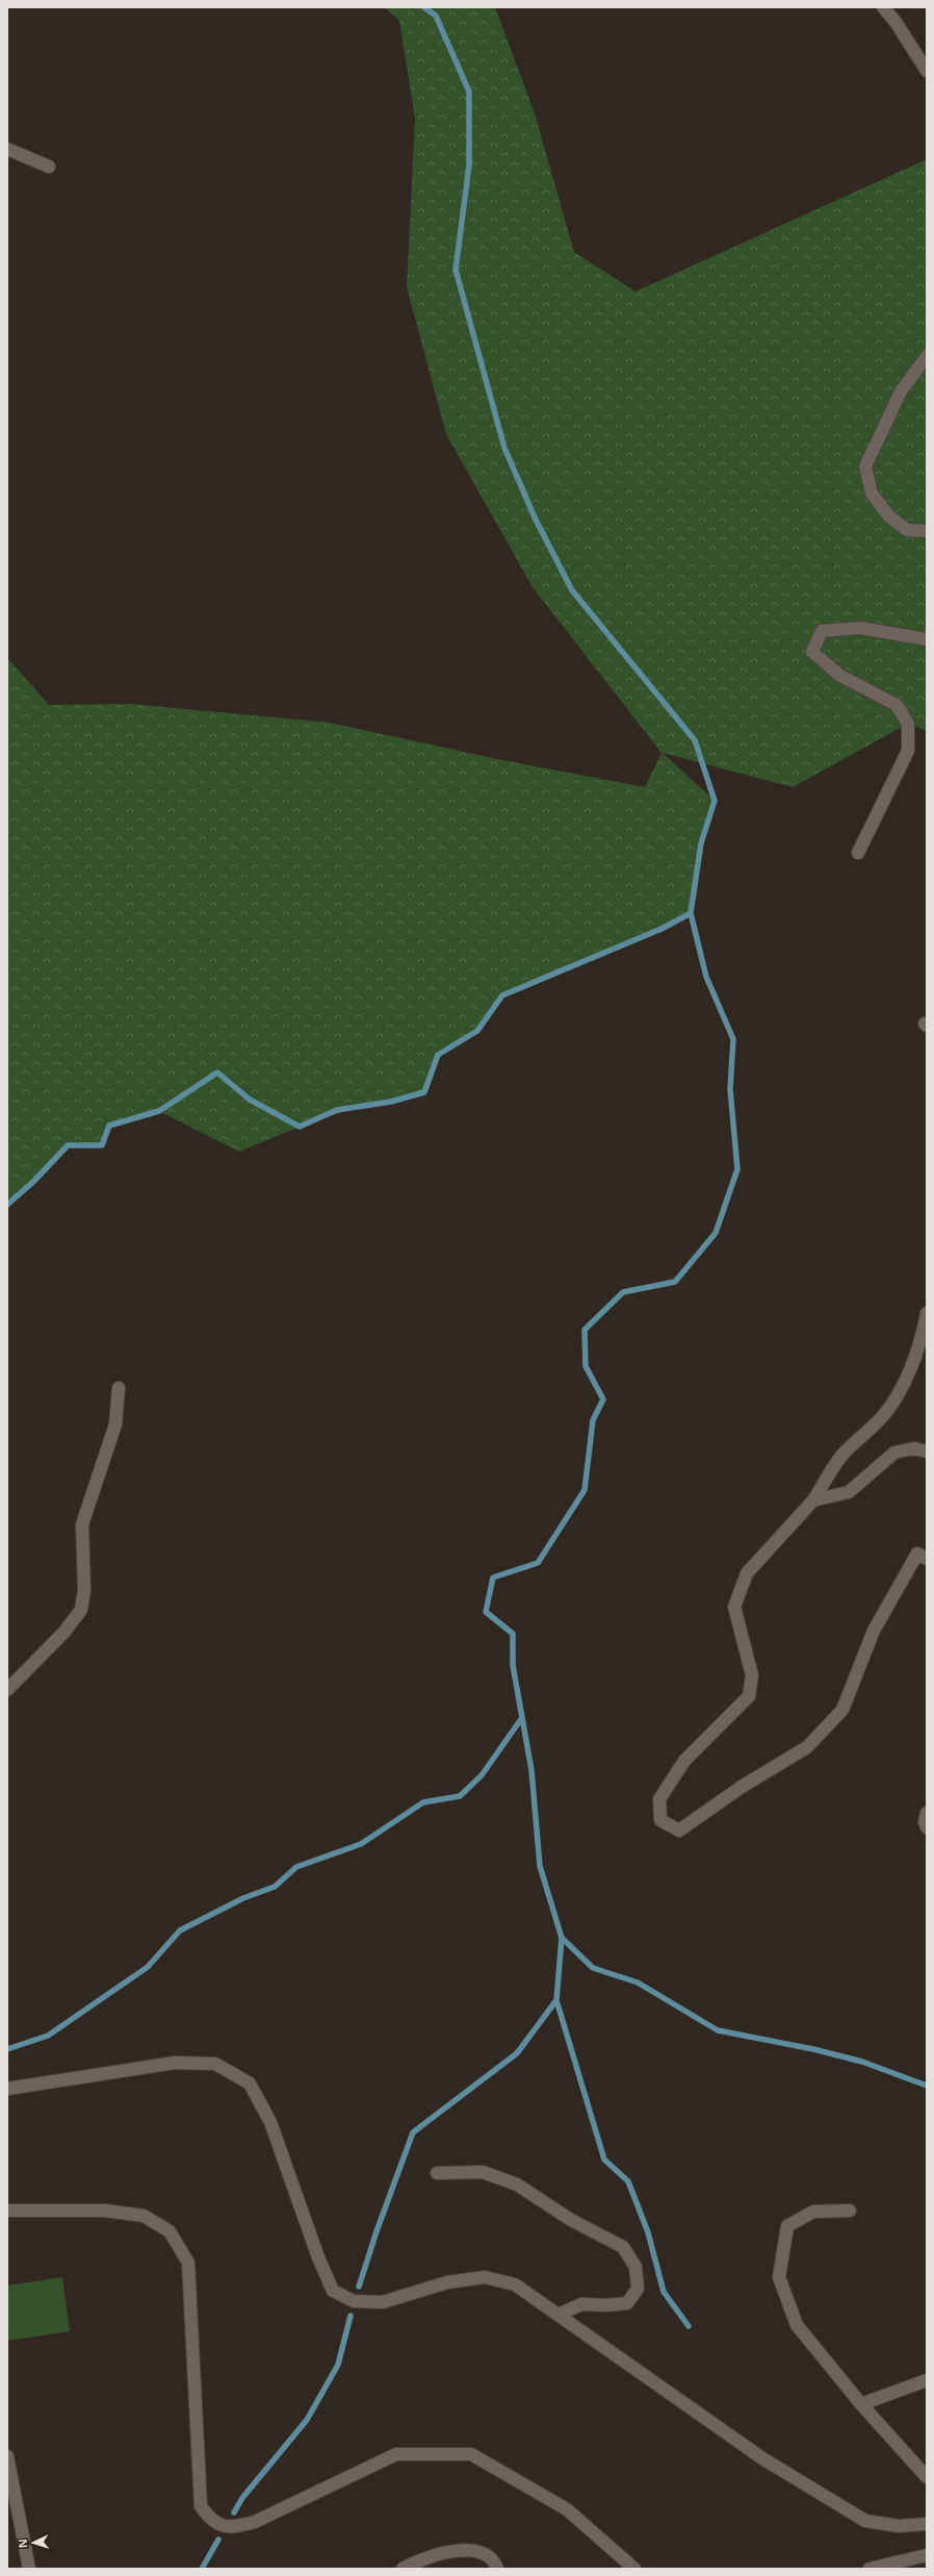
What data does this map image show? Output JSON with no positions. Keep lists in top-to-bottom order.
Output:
{
  "north": "left"
}
